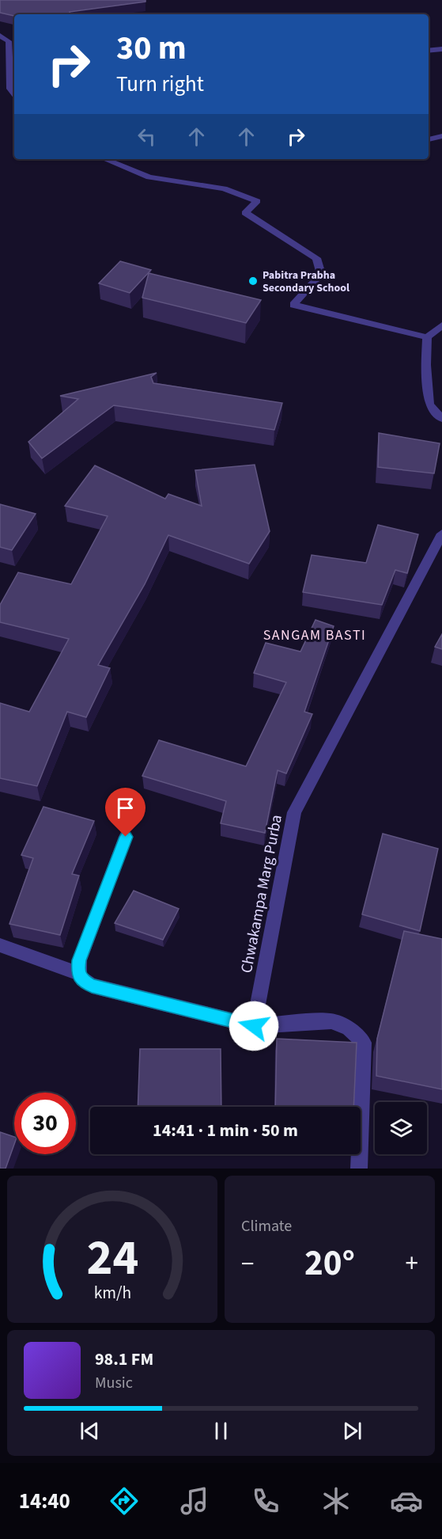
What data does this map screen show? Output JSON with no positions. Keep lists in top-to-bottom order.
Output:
{
  "streets": {
    "street": ["Chwakampa Marg Purba"]
  },
  "districts": ["SANGAM BASTI"],
  "places": ["Pabitra Prabha Secondary School"],
  "page": {
    "turn": ["30 m", "Turn right"],
    "limit": "30",
    "trip": "14:41 · 1 min · 50 m",
    "tile": "Climate",
    "heat": ["−", "20°", "+"],
    "song": ["98.1 FM", "Music"],
    "tabs": "14:40",
    "gauge": ["24", "km/h"]
  }
}
